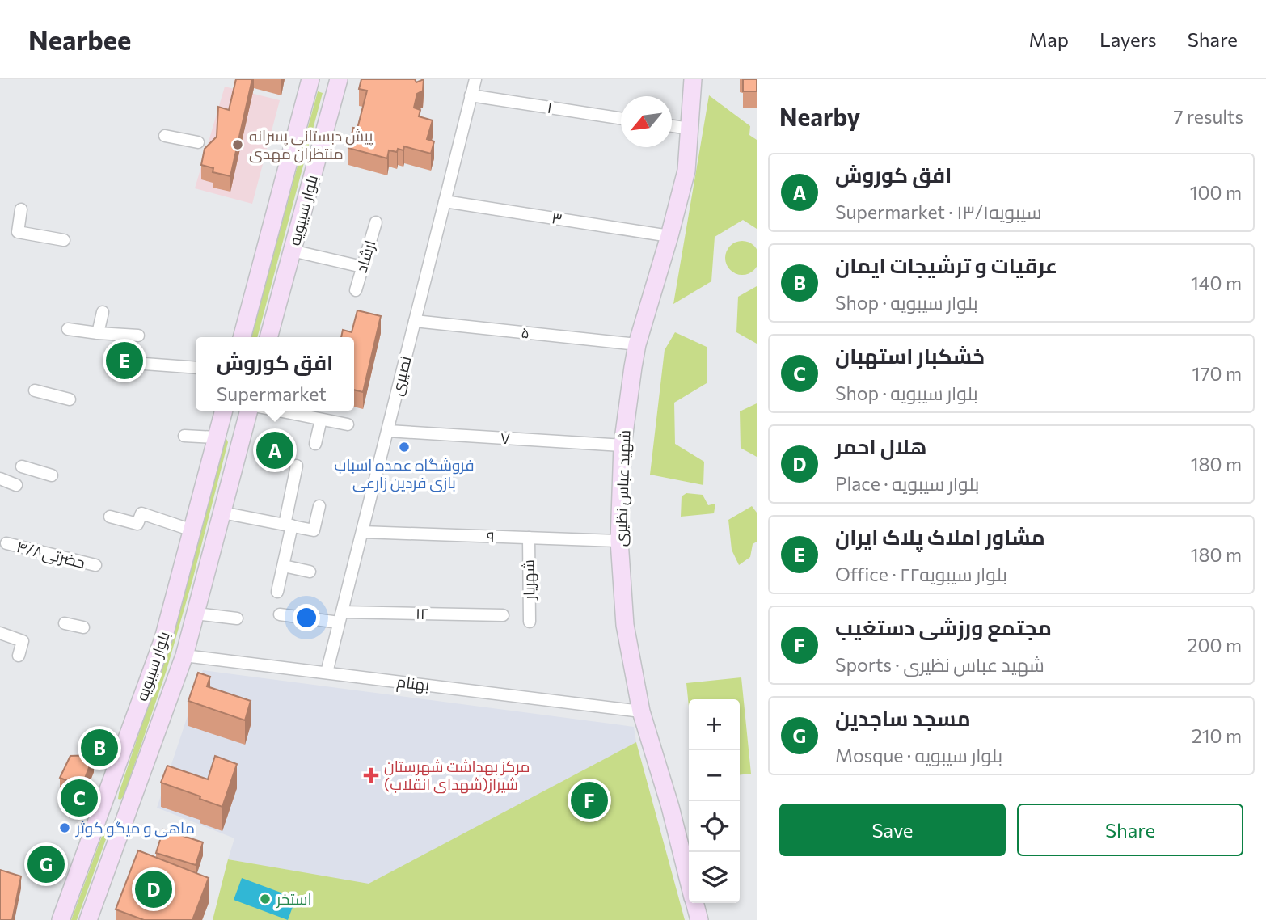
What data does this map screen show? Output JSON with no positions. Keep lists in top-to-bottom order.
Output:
{
  "streets": {
    "main road": ["بلوار سیبویه", "شهید عباس نظیری"],
    "street": [
      "۱",
      "۳",
      "ارشاد",
      "۵",
      "نصیری",
      "۷",
      "۹",
      "حضرتی۴/۸",
      "شهریار",
      "۱۲",
      "بهنام"
    ]
  },
  "crossings": [
    ["۱", "نصیری"],
    ["بلوار سیبویه", "بهنام"],
    ["۳", "نصیری"],
    ["۳", "شهید عباس نظیری"],
    ["۵", "نصیری"],
    ["۵", "شهید عباس نظیری"],
    ["نصیری", "۷"],
    ["نصیری", "۹"],
    ["نصیری", "۱۲"],
    ["نصیری", "بهنام"],
    ["۷", "شهید عباس نظیری"],
    ["شهید عباس نظیری", "۹"],
    ["شهید عباس نظیری", "بهنام"],
    ["۹", "شهریار"]
  ],
  "places": {
    "other": [
      "پیش دبستانی پسرانه منتظران مهدی",
      "فروشگاه عمده اسباب بازی فردین زارعی",
      "ماهی و میگو کوثر",
      "استخر"
    ],
    "health": ["مرکز بهداشت شهرستان شیراز(شهدای انقلاب)"]
  },
  "north": "bottom left",
  "page": {
    "header": "Nearbee",
    "nav": ["Map", "Layers", "Share"],
    "heading": ["Nearby", "7 results"],
    "list": [
      {
        "mark": "A",
        "name": "افق کوروش",
        "note": "Supermarket · سیبویه۱۳/۱",
        "value": "100 m"
      },
      {
        "mark": "B",
        "name": "عرقیات و ترشیجات ایمان",
        "note": "Shop · بلوار سیبویه",
        "value": "140 m"
      },
      {
        "mark": "C",
        "name": "خشکبار استهبان",
        "note": "Shop · بلوار سیبویه",
        "value": "170 m"
      },
      {
        "mark": "D",
        "name": "هلال احمر",
        "note": "Place · بلوار سیبویه",
        "value": "180 m"
      },
      {
        "mark": "E",
        "name": "مشاور املاک پلاک ایران",
        "note": "Office · بلوار سیبویه۲۲",
        "value": "180 m"
      },
      {
        "mark": "F",
        "name": "مجتمع ورزشی دستغیب",
        "note": "Sports · شهید عباس نظیری",
        "value": "200 m"
      },
      {
        "mark": "G",
        "name": "مسجد ساجدین",
        "note": "Mosque · بلوار سیبویه",
        "value": "210 m"
      }
    ],
    "popup": ["افق کوروش", "Supermarket"],
    "pins": [
      "E",
      "A",
      "B",
      "C",
      "F",
      "G",
      "D"
    ],
    "map_buttons": ["+", "−"],
    "buttons": ["Save", "Share"]
  }
}
